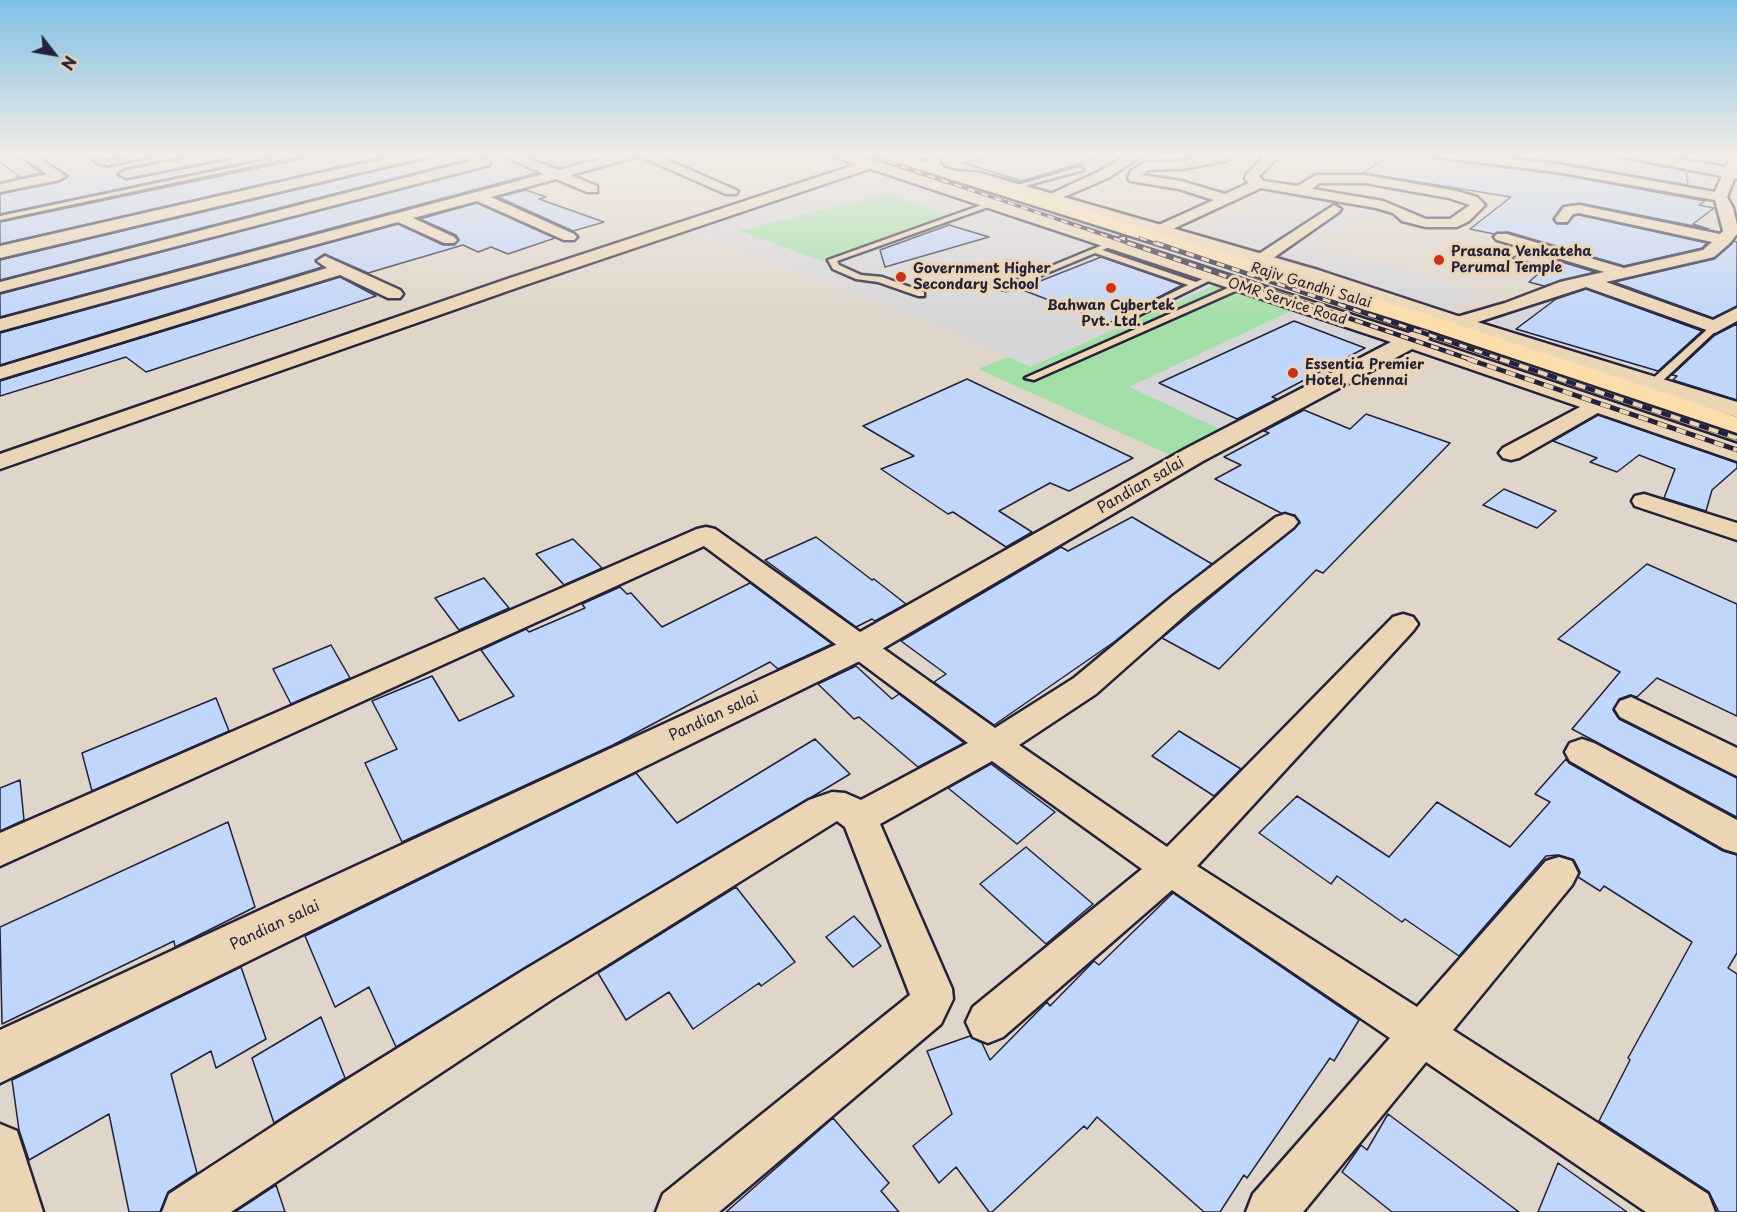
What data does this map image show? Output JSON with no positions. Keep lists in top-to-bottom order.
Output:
{
  "streets": {
    "main road": ["Rajiv Gandhi Salai"],
    "street": ["OMR Service Road", "Pandian salai"]
  },
  "crossings": [
    ["Rajiv Gandhi Salai", "OMR Service Road"],
    ["Rajiv Gandhi Salai", "Pandian salai"],
    ["OMR Service Road", "Pandian salai"]
  ],
  "places": [
    "Prasana Venkateha Perumal Temple",
    "Government Higher Secondary School",
    "Bahwan Cybertek Pvt. Ltd.",
    "Essentia Premier Hotel, Chennai"
  ],
  "north": "bottom right"
}
